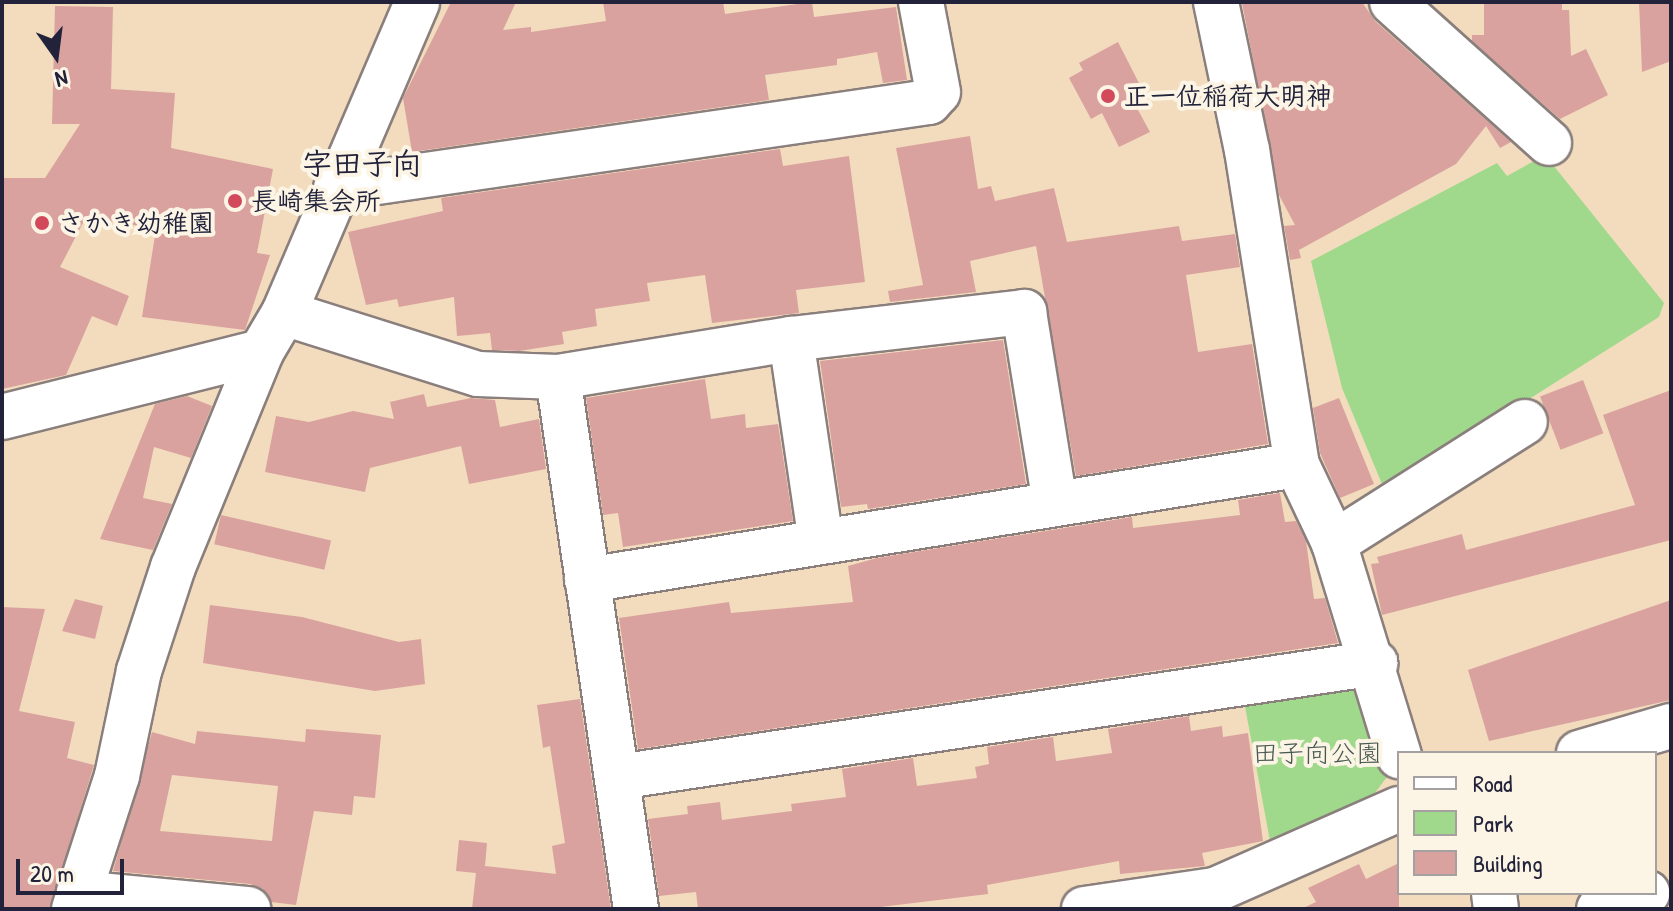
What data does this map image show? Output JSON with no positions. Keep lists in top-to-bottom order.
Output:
{
  "districts": ["字田子向"],
  "parks": ["田子向公園"],
  "places": ["正一位稲荷大明神", "長崎集会所", "さかき幼稚園"],
  "legend": ["Road", "Park", "Building"],
  "scale_bar": "20 m",
  "north": "bottom"
}
